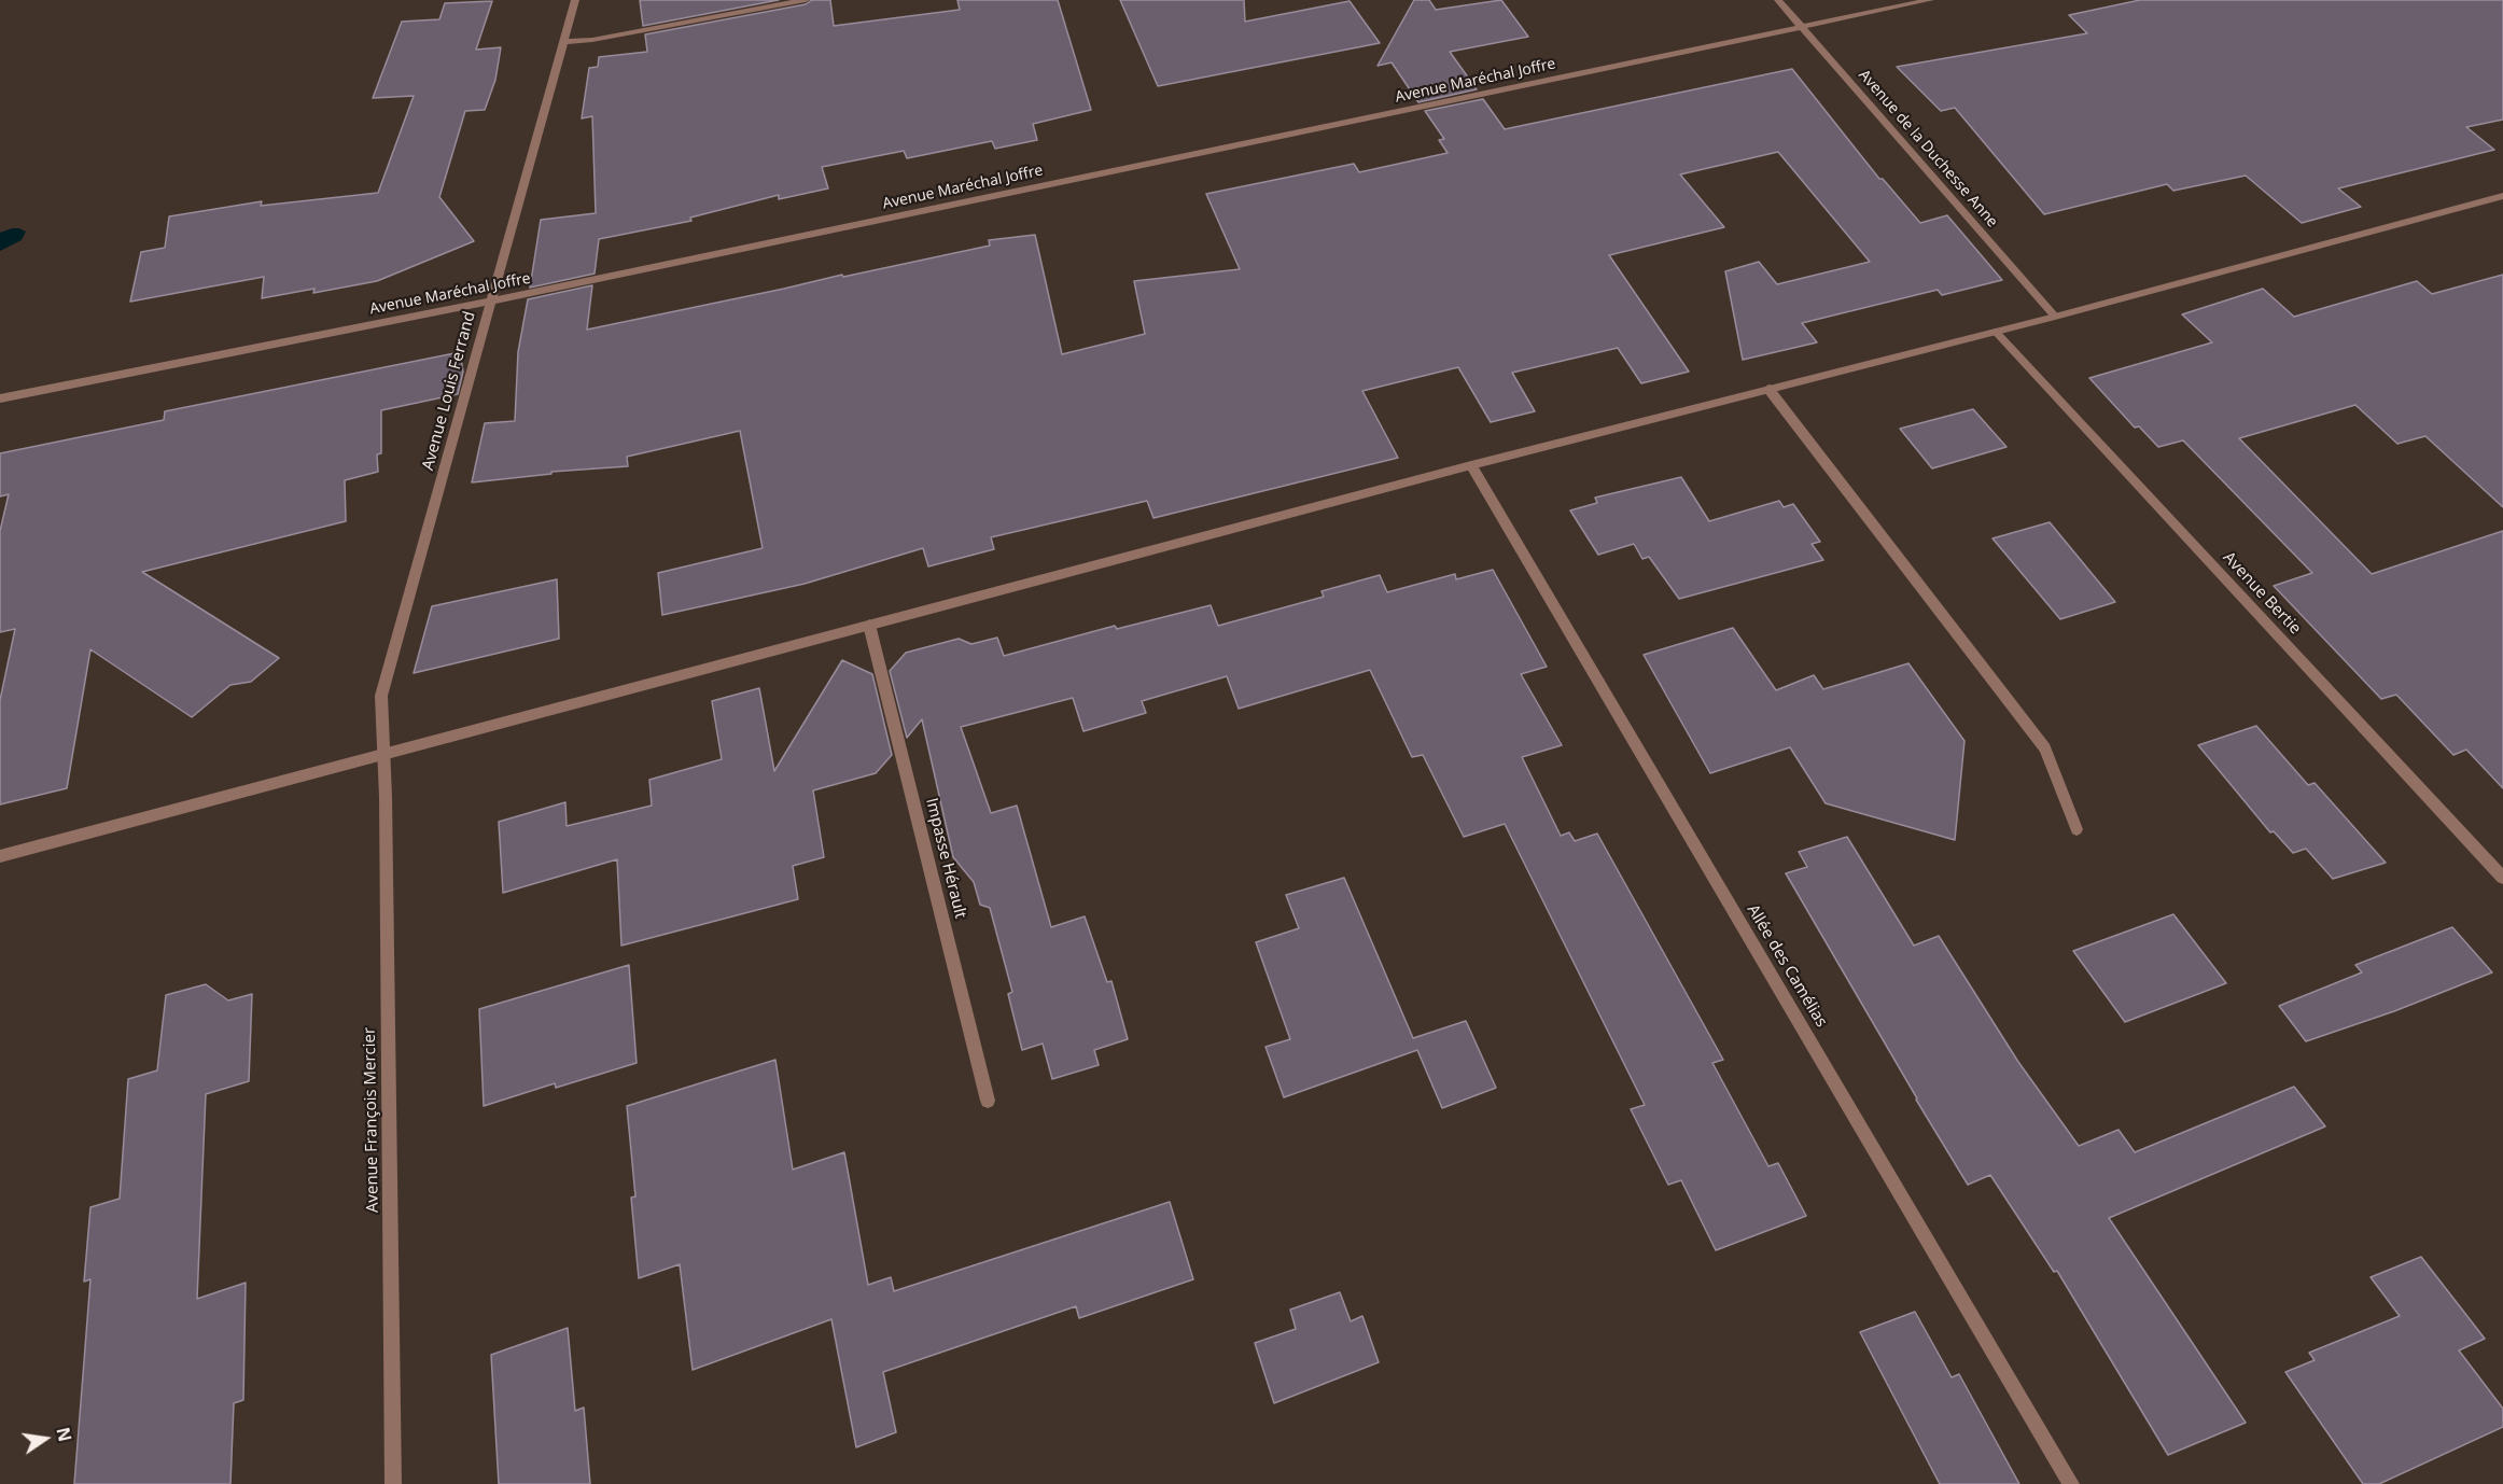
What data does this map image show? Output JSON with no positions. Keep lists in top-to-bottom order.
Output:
{
  "streets": {
    "street": [
      "Avenue Maréchal Joffre",
      "Avenue de la Duchesse Anne",
      "Avenue Louis Ferrand",
      "Avenue Bertie",
      "Impasse Hérault",
      "Allée des Camélias",
      "Avenue François Mercier"
    ]
  },
  "crossings": [
    ["Avenue Maréchal Joffre", "Avenue de la Duchesse Anne"],
    ["Avenue Maréchal Joffre", "Avenue Louis Ferrand"],
    ["Avenue Louis Ferrand", "Avenue François Mercier"]
  ],
  "north": "right"
}
